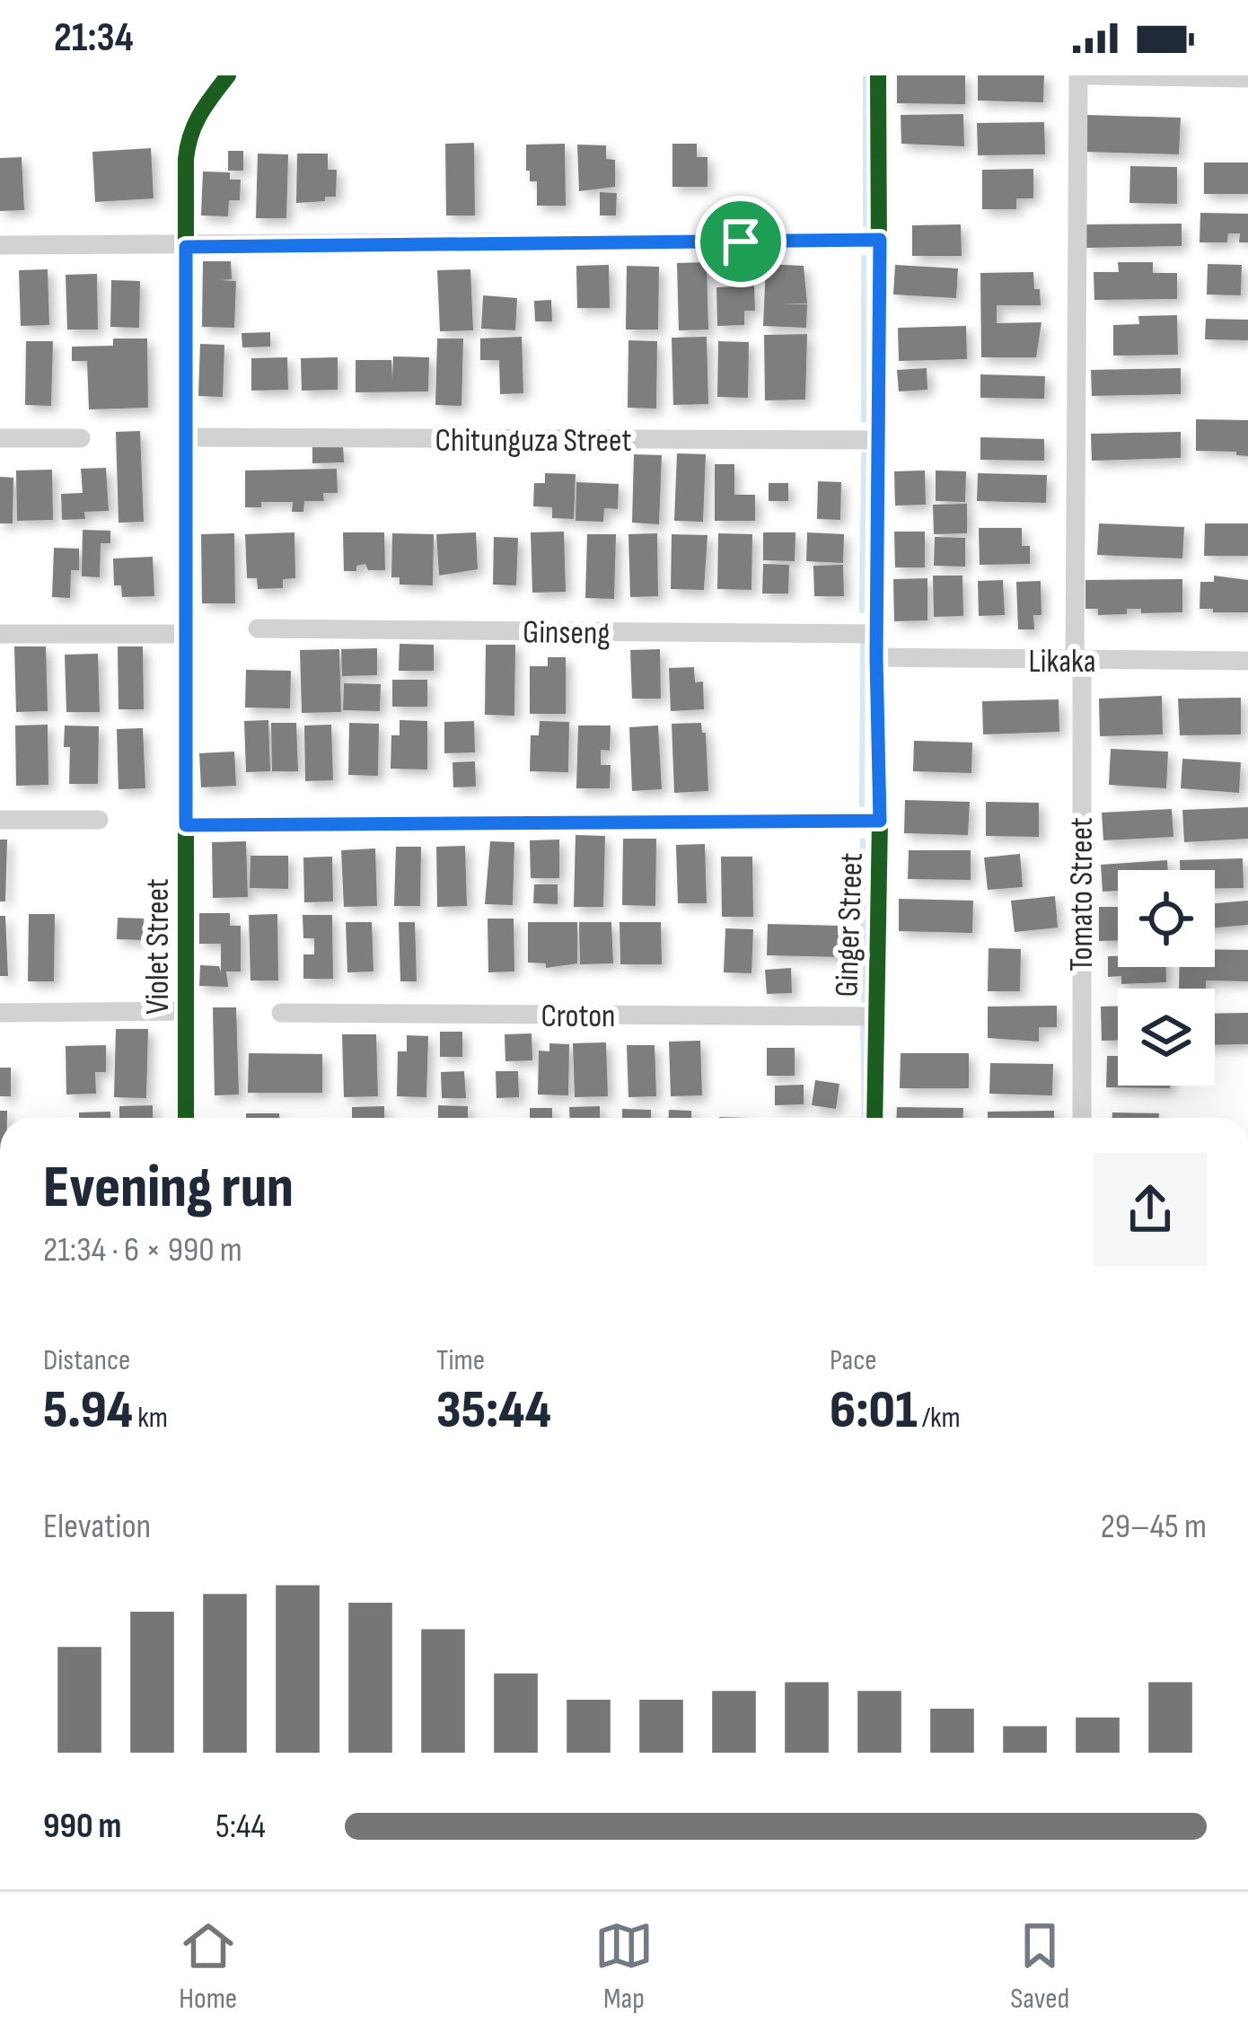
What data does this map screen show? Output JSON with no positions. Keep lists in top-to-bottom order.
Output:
{
  "streets": {
    "street": [
      "Chitunguza Street",
      "Ginseng",
      "Likaka",
      "Tomato Street",
      "Ginger Street",
      "Violet Street",
      "Croton"
    ]
  },
  "crossings": [
    ["Chitunguza Street", "Ginger Street"],
    ["Chitunguza Street", "Violet Street"],
    ["Ginseng", "Ginger Street"],
    ["Likaka", "Tomato Street"],
    ["Likaka", "Ginger Street"],
    ["Ginger Street", "Croton"]
  ],
  "page": {
    "status": "21:34",
    "heading": ["Evening run", "21:34 · 6 × 990 m"],
    "stats": [
      ["Distance", "5.94 km"],
      ["Time", "35:44"],
      ["Pace", "6:01 /km"]
    ],
    "chart": ["Elevation", "29–45 m"],
    "list": [
      {
        "name": "990 m",
        "note": "5:44"
      }
    ],
    "tabs": ["Home", "Map", "Saved"]
  }
}
